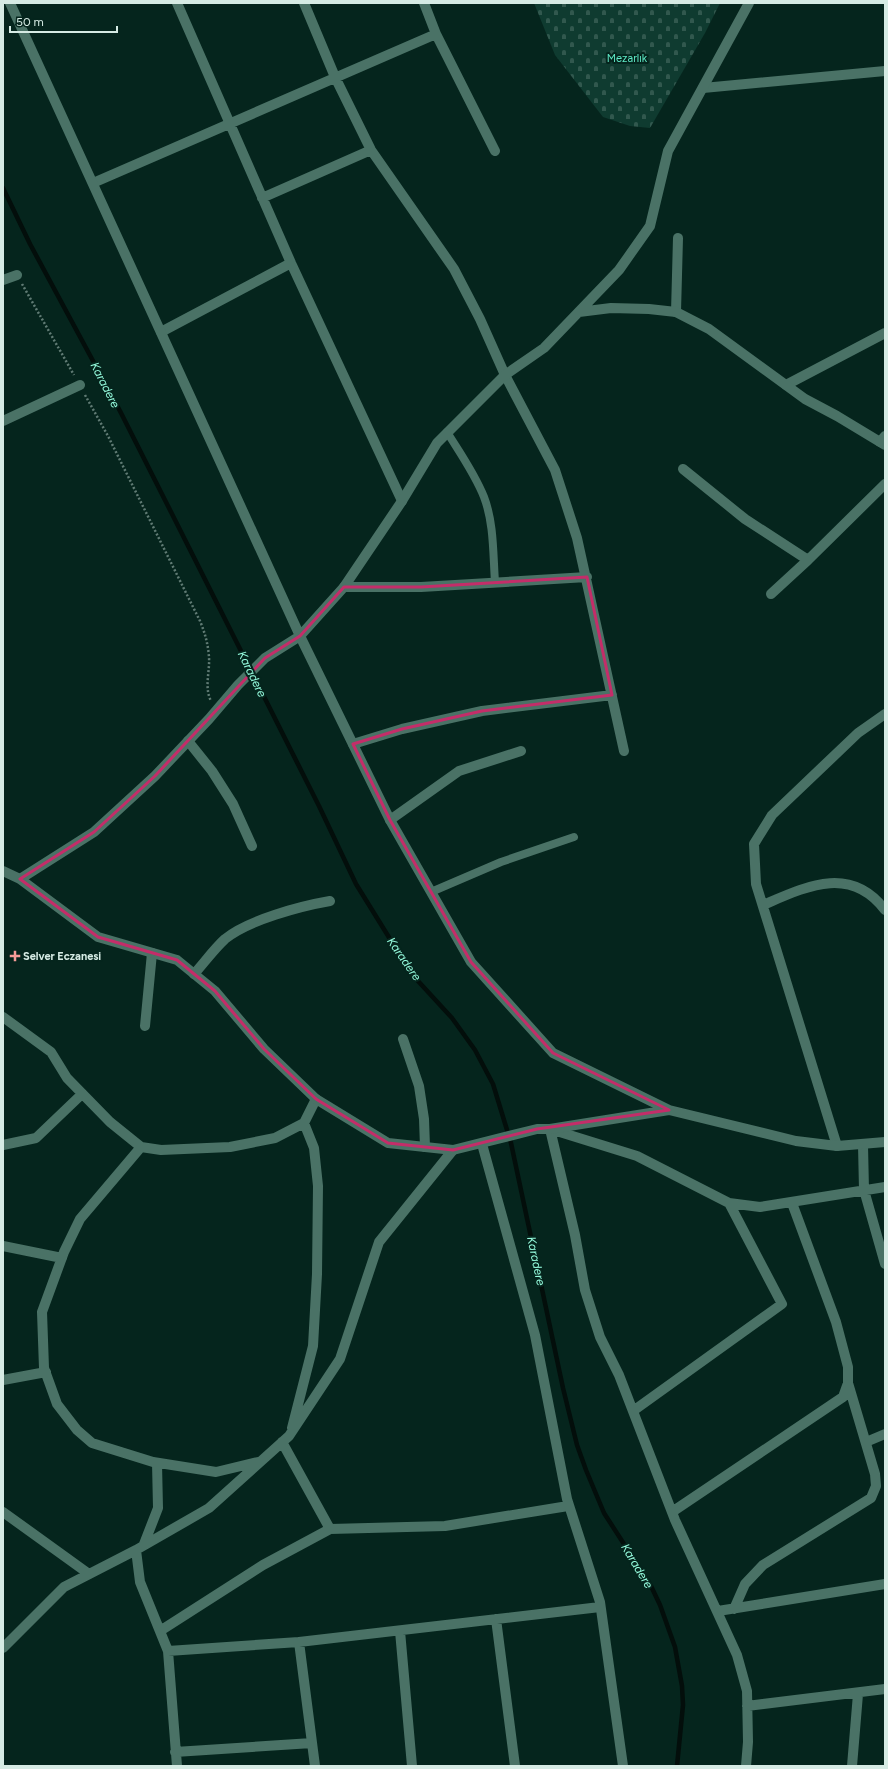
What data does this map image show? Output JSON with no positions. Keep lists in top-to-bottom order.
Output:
{
  "water": ["Karadere"],
  "parks": ["Mezarlık"],
  "places": {
    "health": ["Selver Eczanesi"]
  },
  "scale_bar": "50 m"
}
